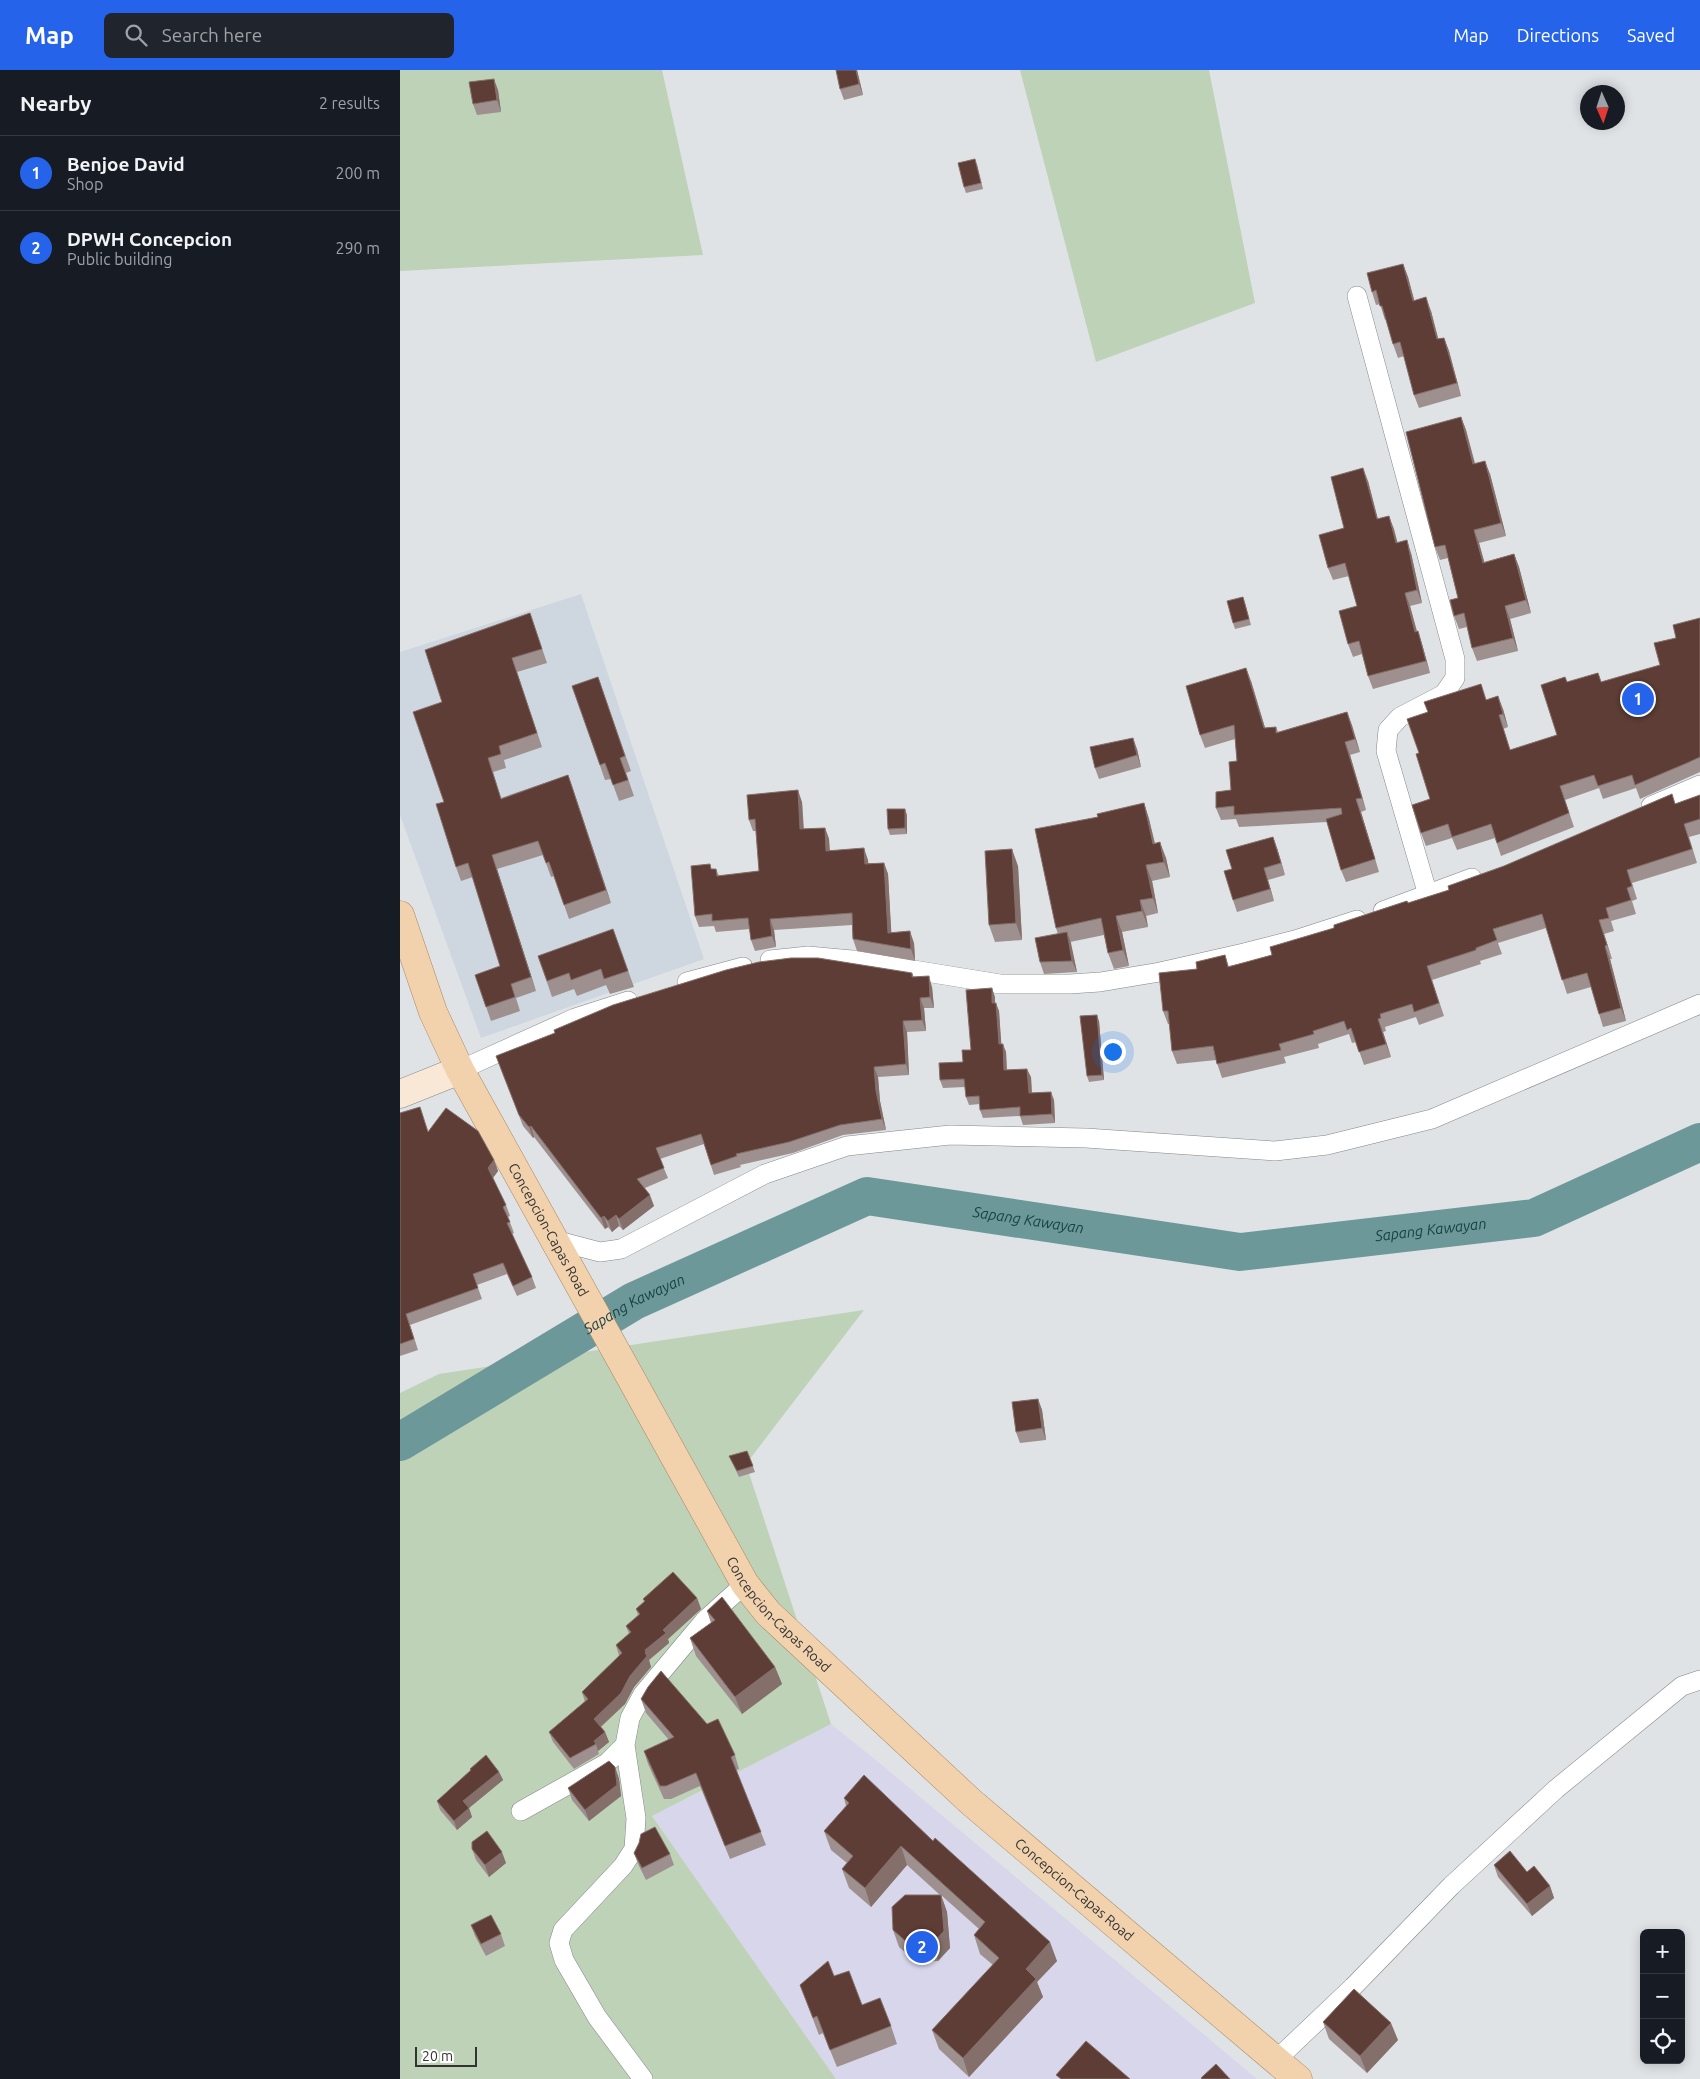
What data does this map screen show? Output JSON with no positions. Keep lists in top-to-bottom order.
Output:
{
  "streets": {
    "main road": ["Concepcion-Capas Road"]
  },
  "water": ["Sapang Kawayan"],
  "scale_bar": "20 m",
  "north": "bottom",
  "page": {
    "header": "Map",
    "search": "Search here",
    "nav": ["Map", "Directions", "Saved"],
    "heading": ["Nearby", "2 results"],
    "list": [
      {
        "mark": "1",
        "name": "Benjoe David",
        "note": "Shop",
        "value": "200 m"
      },
      {
        "mark": "2",
        "name": "DPWH Concepcion",
        "note": "Public building",
        "value": "290 m"
      }
    ],
    "pins": ["1", "2"],
    "map_buttons": ["+", "−"],
    "scale": "20 m"
  }
}
